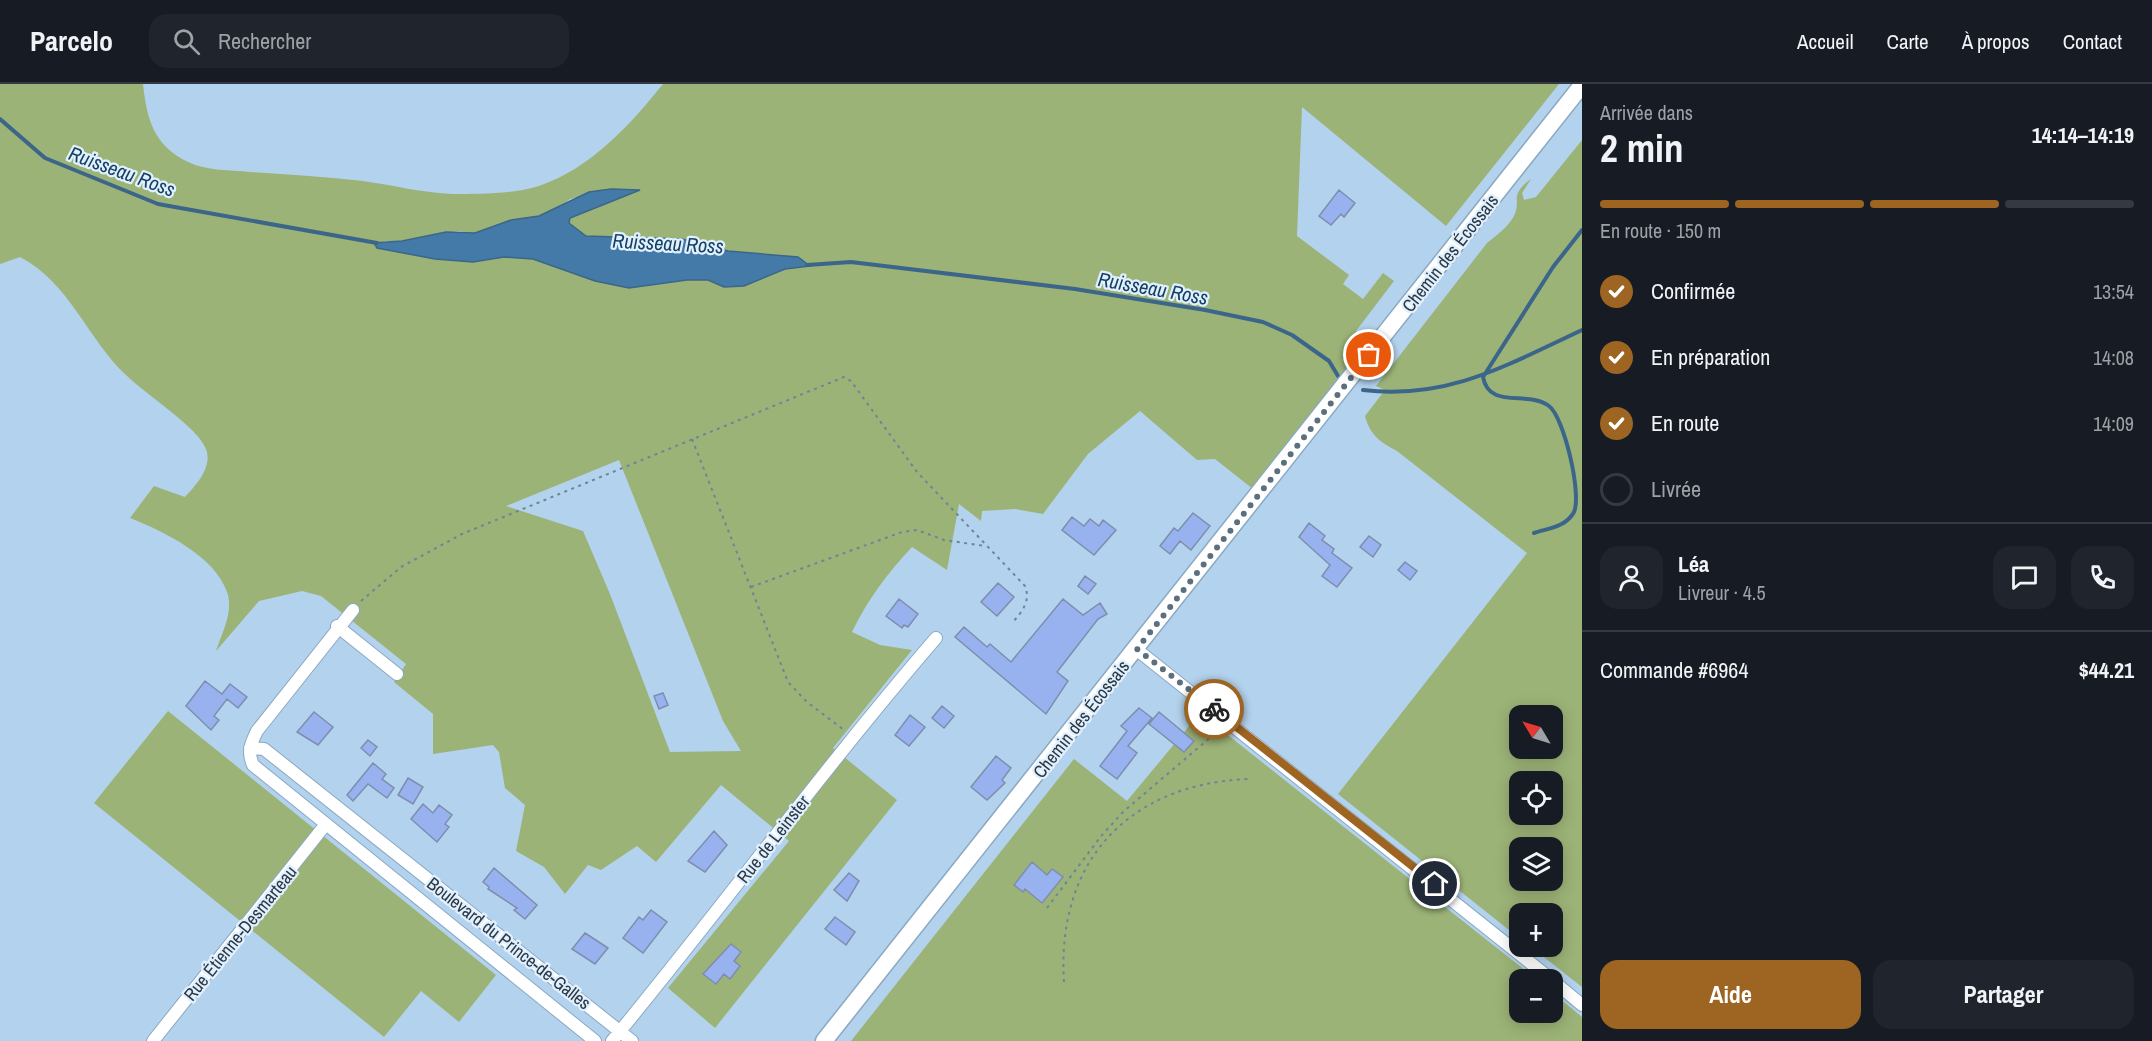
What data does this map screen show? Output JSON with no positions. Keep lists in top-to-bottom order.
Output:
{
  "streets": {
    "main road": ["Chemin des Écossais"],
    "street": ["Rue de Leinster", "Rue Étienne-Desmarteau", "Boulevard du Prince-de-Galles"]
  },
  "crossings": [
    ["Rue de Leinster", "Boulevard du Prince-de-Galles"],
    ["Rue Étienne-Desmarteau", "Boulevard du Prince-de-Galles"]
  ],
  "water": ["Ruisseau Ross"],
  "north": "top left",
  "page": {
    "header": "Parcelo",
    "search": "Rechercher",
    "nav": [
      "Accueil",
      "Carte",
      "À propos",
      "Contact"
    ],
    "heading": ["2 min", "Arrivée dans", "14:14–14:19"],
    "panel": [
      "Léa",
      "Livreur · 4.5",
      "Commande #6964",
      "$44.21"
    ],
    "bar": "En route · 150 m",
    "list": [
      ["Confirmée", "13:54"],
      ["En préparation", "14:08"],
      ["En route", "14:09"],
      "Livrée"
    ],
    "map_buttons": ["+", "−"],
    "buttons": ["Aide", "Partager"]
  }
}
